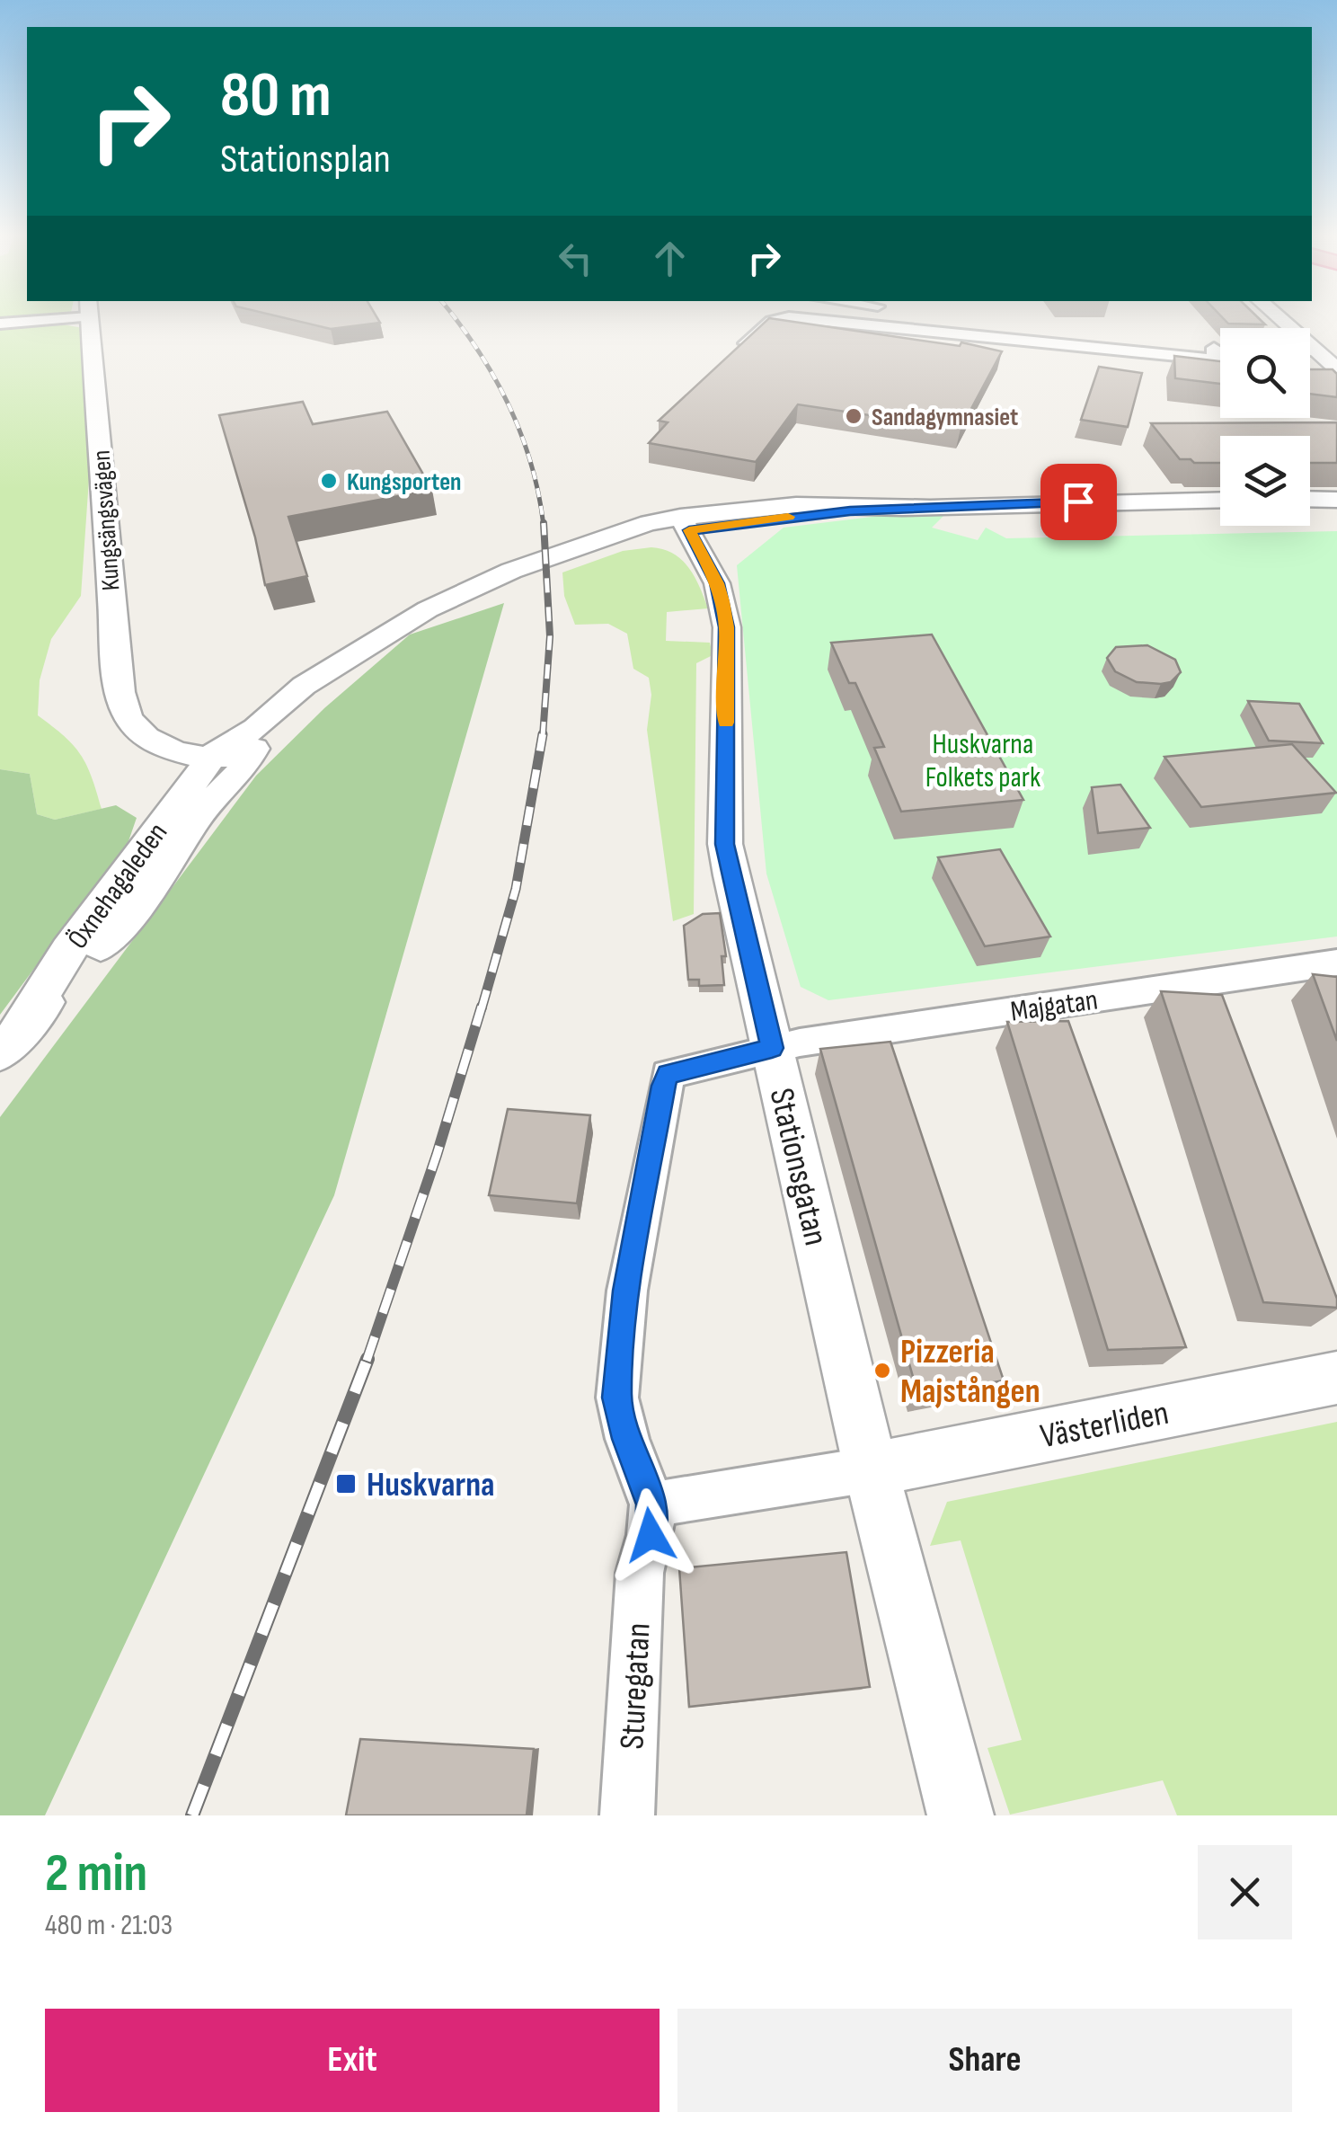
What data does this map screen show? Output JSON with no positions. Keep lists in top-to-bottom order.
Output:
{
  "streets": {
    "street": [
      "Kungsängsvägen",
      "Öxnehagaleden",
      "Majgatan",
      "Stationsgatan",
      "Västerliden",
      "Sturegatan"
    ]
  },
  "crossings": [
    ["Kungsängsvägen", "Öxnehagaleden"],
    ["Öxnehagaleden", "Stationsgatan"],
    ["Majgatan", "Stationsgatan"],
    ["Majgatan", "Sturegatan"],
    ["Stationsgatan", "Västerliden"]
  ],
  "parks": ["Huskvarna Folkets park"],
  "places": {
    "other": ["Sandagymnasiet", "Kungsporten", "Pizzeria Majstången"],
    "transit": ["Huskvarna"]
  },
  "page": {
    "turn": ["80 m", "Stationsplan"],
    "heading": ["2 min", "480 m · 21:03"],
    "buttons": ["Exit", "Share"]
  }
}
